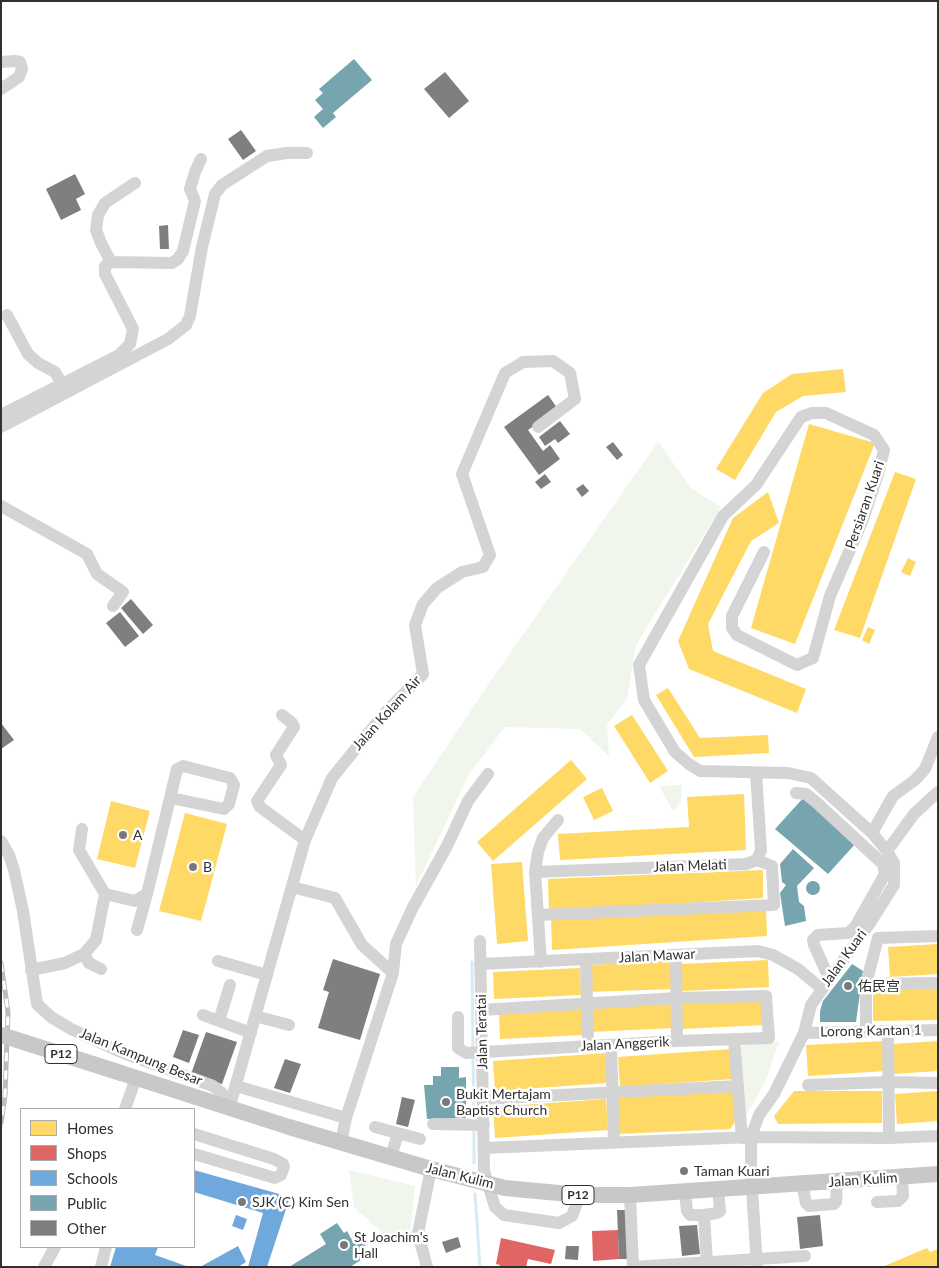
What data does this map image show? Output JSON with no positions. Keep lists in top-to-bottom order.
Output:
{
  "streets": {
    "main road": ["P12", "Jalan Kulim"],
    "street": [
      "Persiaran Kuari",
      "Jalan Kolam Air",
      "Jalan Melati",
      "Jalan Mawar",
      "Jalan Kuari",
      "Lorong Kantan 1",
      "Jalan Teratai",
      "Jalan Anggerik",
      "Jalan Kampung Besar"
    ]
  },
  "crossings": [
    ["Persiaran Kuari", "Jalan Kuari"],
    ["Jalan Kolam Air", "Jalan Kampung Besar"],
    ["Jalan Kolam Air", "Jalan Kulim"],
    ["Jalan Mawar", "Jalan Kuari"],
    ["Jalan Mawar", "Jalan Teratai"],
    ["Jalan Kuari", "Lorong Kantan 1"],
    ["Jalan Kuari", "Jalan Kulim"],
    ["Jalan Teratai", "Jalan Anggerik"],
    ["Jalan Teratai", "Jalan Kulim"],
    ["Jalan Kampung Besar", "Jalan Kulim"]
  ],
  "places": [
    "A",
    "B",
    "佑民宫",
    "Bukit Mertajam Baptist Church",
    "Taman Kuari",
    "SJK (C) Kim Sen",
    "St Joachim's Hall"
  ],
  "legend": [
    "Homes",
    "Shops",
    "Schools",
    "Public",
    "Other"
  ]
}
